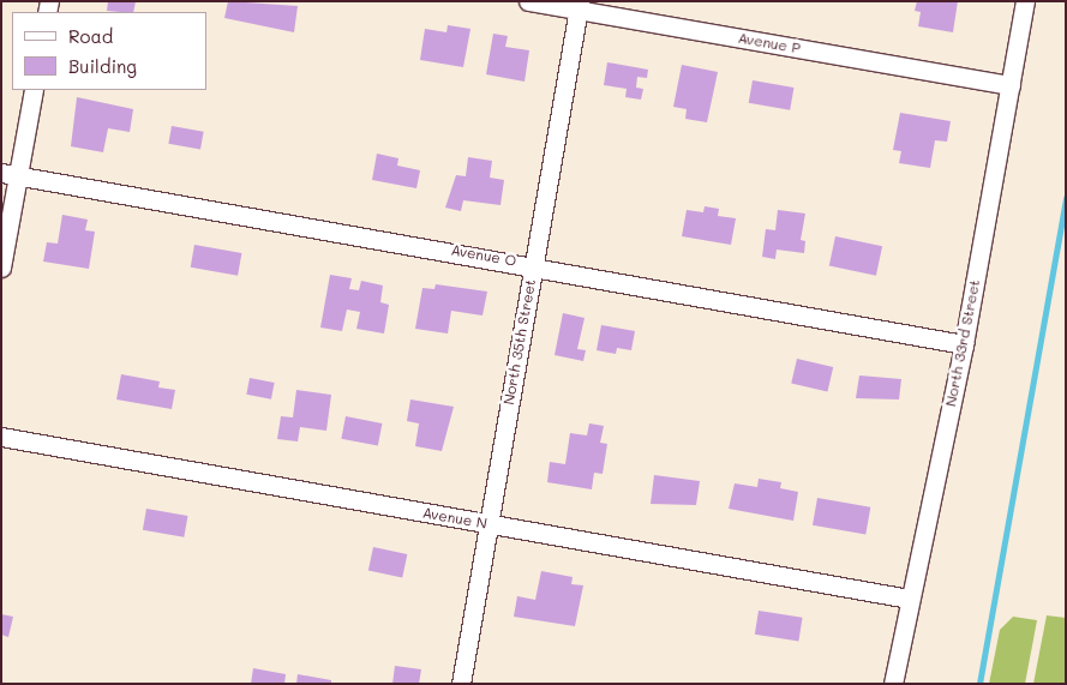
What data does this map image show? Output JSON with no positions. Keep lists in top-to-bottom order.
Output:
{
  "streets": {
    "street": [
      "Avenue P",
      "Avenue O",
      "North 35th Street",
      "North 33rd Street",
      "Avenue N"
    ]
  },
  "crossings": [
    ["Avenue P", "North 35th Street"],
    ["Avenue P", "North 33rd Street"],
    ["Avenue O", "North 35th Street"],
    ["Avenue O", "North 33rd Street"],
    ["North 35th Street", "Avenue N"],
    ["North 33rd Street", "Avenue N"]
  ],
  "legend": ["Road", "Building"]
}
